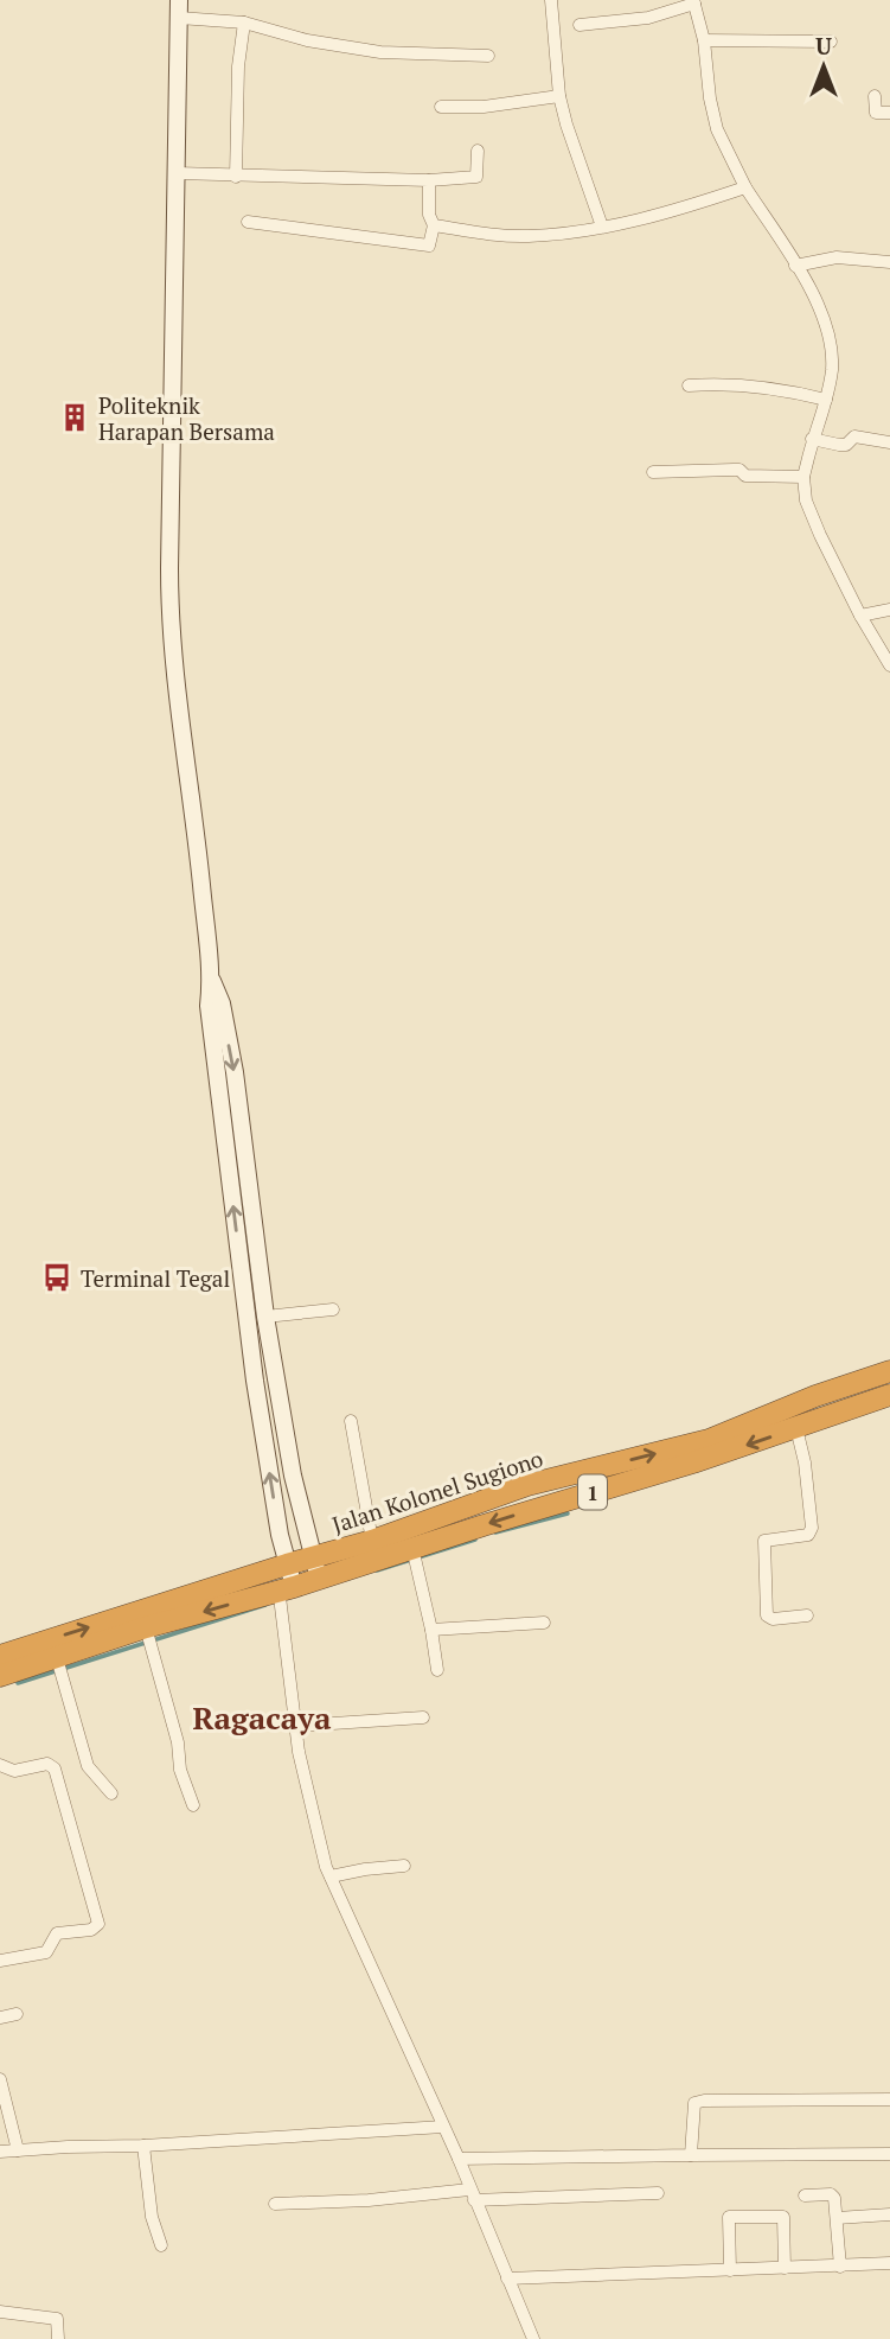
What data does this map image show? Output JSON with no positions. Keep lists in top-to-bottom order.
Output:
{
  "streets": {
    "highway": ["Jalan Kolonel Sugiono", "1"]
  },
  "crossings": [
    ["Jalan Kolonel Sugiono", "1"]
  ],
  "districts": ["Ragacaya"],
  "places": {
    "building": ["Politeknik Harapan Bersama"],
    "bus stop": ["Terminal Tegal"]
  },
  "north": "top"
}
